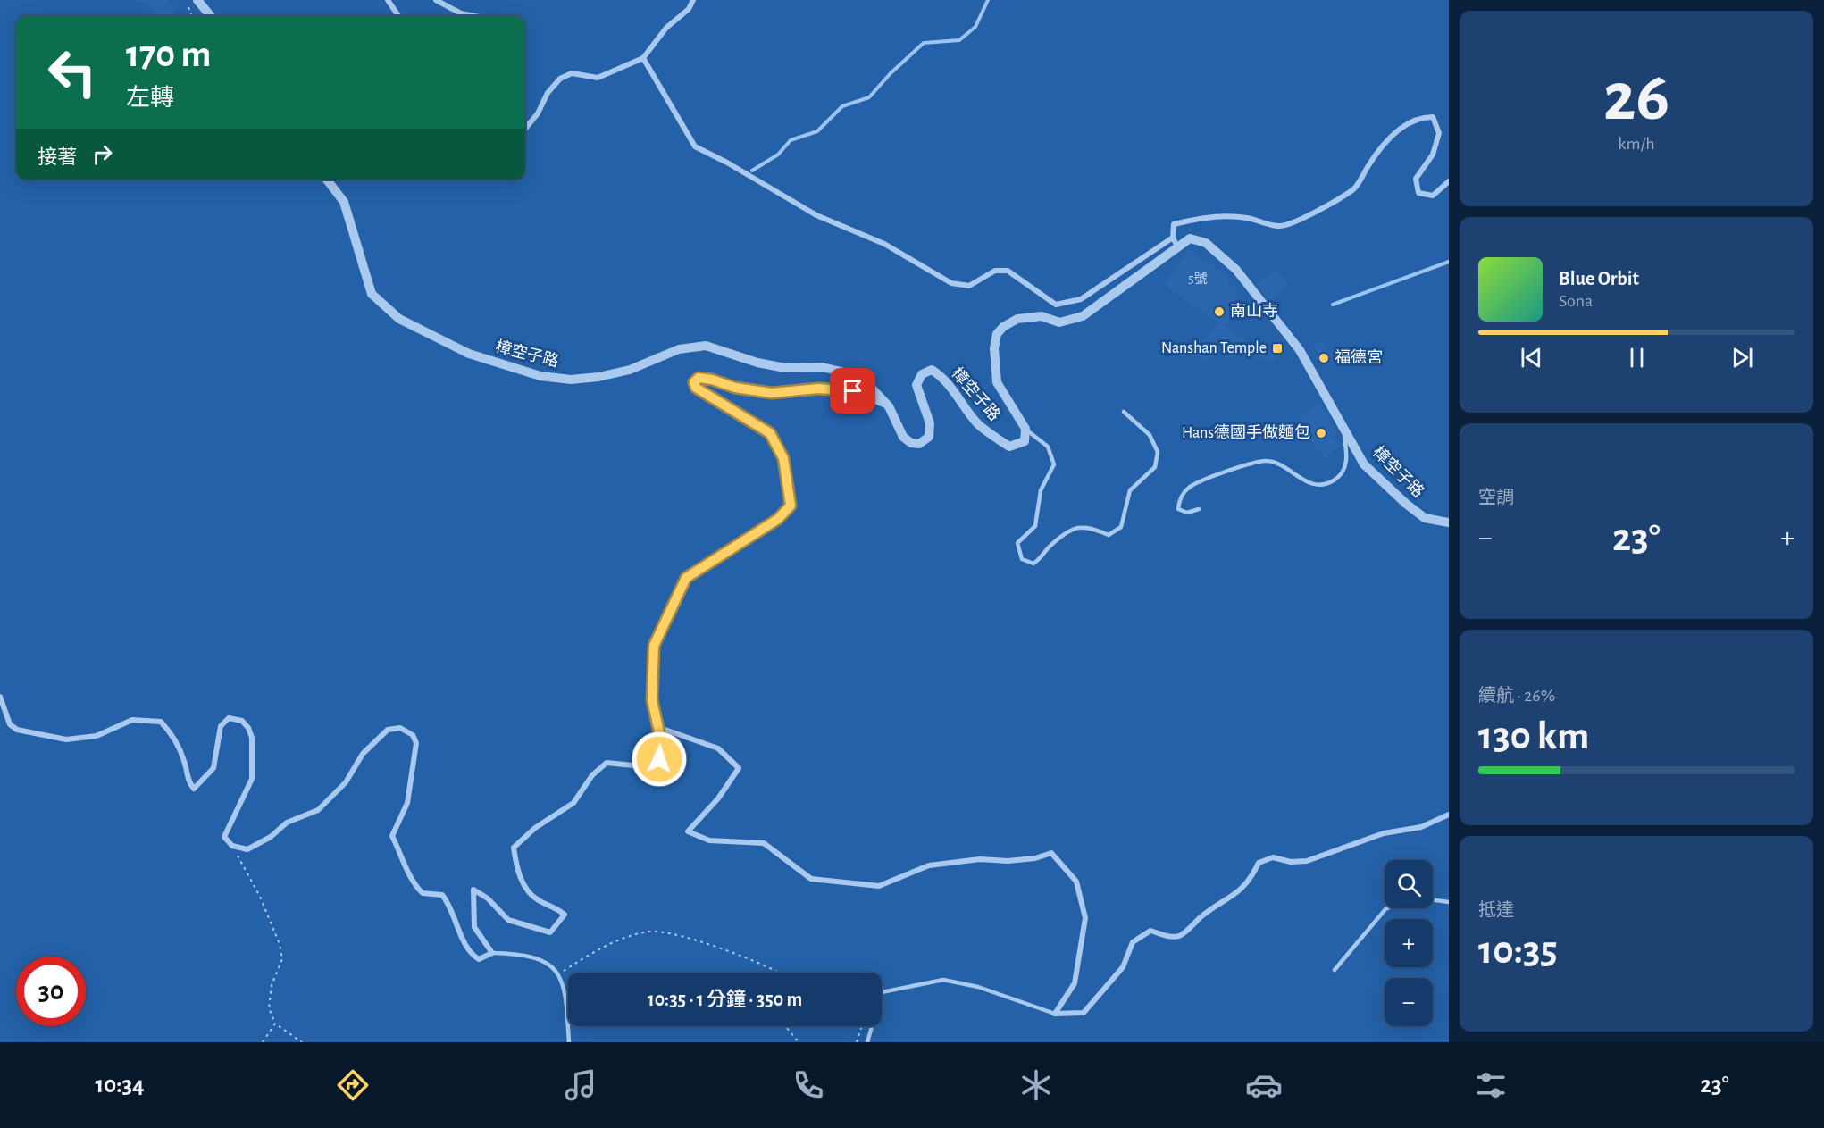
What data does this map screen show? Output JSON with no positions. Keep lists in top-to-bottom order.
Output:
{
  "streets": {
    "street": ["樟空子路"]
  },
  "places": {
    "other": ["南山寺", "福德宮", "Hans德國手做麵包"],
    "transit": ["Nanshan Temple"]
  },
  "house_numbers": ["5號"],
  "page": {
    "tile": [
      ["26", "km/h"],
      "空調",
      ["續航 · 26%", "130 km"],
      ["抵達", "10:35"]
    ],
    "turn": ["170 m", "左轉"],
    "then": "接著",
    "song": ["Blue Orbit", "Sona"],
    "heat": ["−", "23°", "+"],
    "map_buttons": ["+", "−"],
    "limit": "30",
    "trip": "10:35 · 1 分鐘 · 350 m",
    "tabs": ["10:34", "23°"]
  }
}
